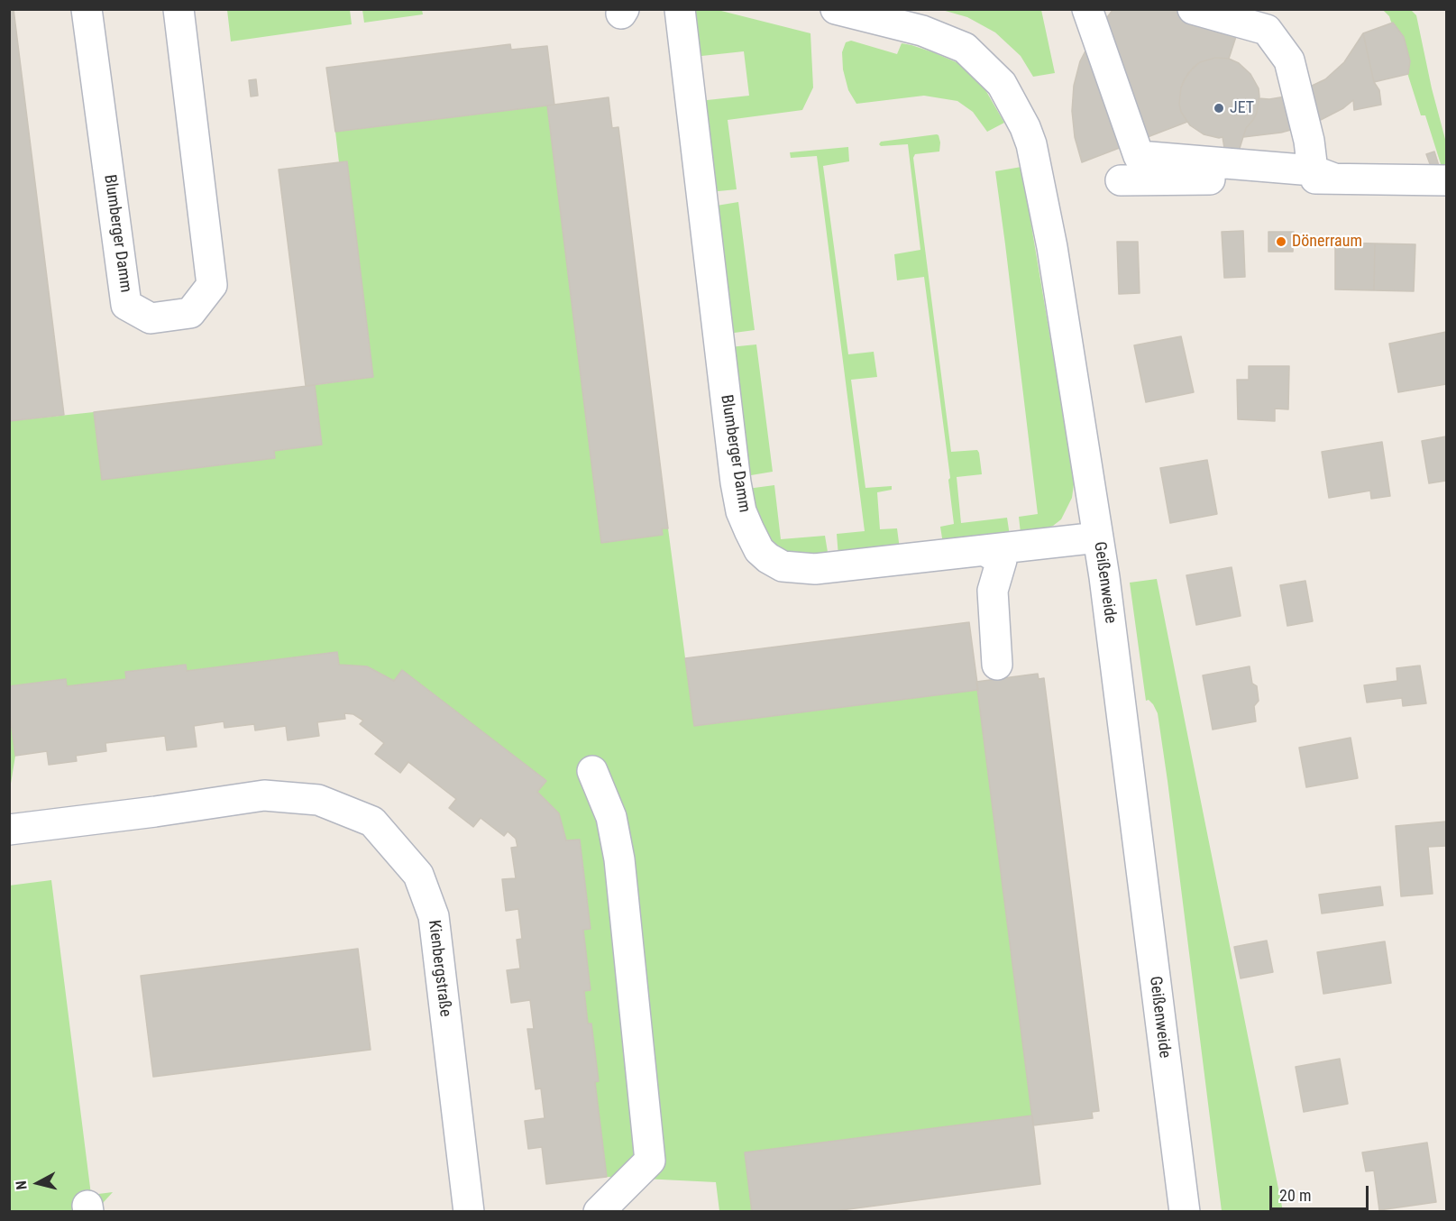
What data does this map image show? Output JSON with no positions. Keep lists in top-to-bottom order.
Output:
{
  "streets": {
    "street": ["Blumberger Damm", "Geißenweide", "Kienbergstraße"]
  },
  "crossings": [
    ["Blumberger Damm", "Geißenweide"]
  ],
  "places": ["JET", "Dönerraum"],
  "scale_bar": "20 m",
  "north": "left"
}
